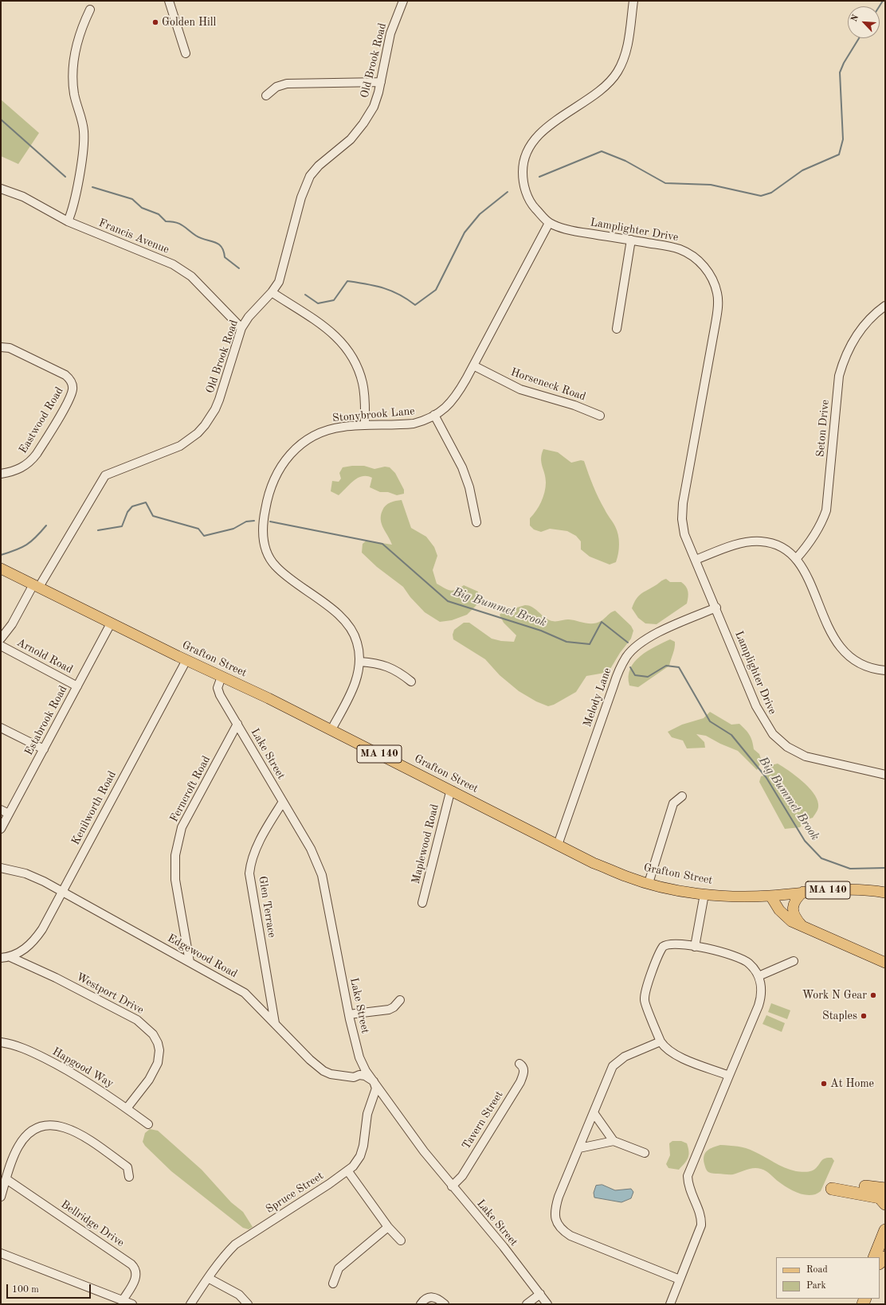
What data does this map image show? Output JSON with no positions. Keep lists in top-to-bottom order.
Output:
{
  "streets": {
    "main road": ["Grafton Street", "MA 140"],
    "street": [
      "Old Brook Road",
      "Lamplighter Drive",
      "Francis Avenue",
      "Horseneck Road",
      "Stonybrook Lane",
      "Eastwood Road",
      "Seton Drive",
      "Arnold Road",
      "Melody Lane",
      "Estabrook Road",
      "Lake Street",
      "Ferncroft Road",
      "Kenilworth Road",
      "Maplewood Road",
      "Glen Terrace",
      "Edgewood Road",
      "Westport Drive",
      "Hapgood Way",
      "Tavern Street",
      "Spruce Street",
      "Bellridge Drive"
    ]
  },
  "crossings": [
    ["Old Brook Road", "Francis Avenue"],
    ["Old Brook Road", "Grafton Street"],
    ["Lamplighter Drive", "Stonybrook Lane"],
    ["Lamplighter Drive", "Melody Lane"],
    ["Horseneck Road", "Stonybrook Lane"],
    ["Stonybrook Lane", "Grafton Street"],
    ["Arnold Road", "Estabrook Road"],
    ["Grafton Street", "Melody Lane"],
    ["Grafton Street", "Estabrook Road"],
    ["Grafton Street", "Lake Street"],
    ["Grafton Street", "MA 140"],
    ["Grafton Street", "Kenilworth Road"],
    ["Grafton Street", "Maplewood Road"],
    ["Lake Street", "Ferncroft Road"],
    ["Lake Street", "Glen Terrace"],
    ["Lake Street", "Edgewood Road"],
    ["Lake Street", "Tavern Street"],
    ["Lake Street", "Spruce Street"],
    ["Ferncroft Road", "Edgewood Road"],
    ["Kenilworth Road", "Edgewood Road"],
    ["Kenilworth Road", "Westport Drive"],
    ["Glen Terrace", "Edgewood Road"],
    ["Edgewood Road", "Spruce Street"],
    ["Westport Drive", "Hapgood Way"]
  ],
  "water": ["Big Bummet Brook"],
  "places": [
    "Golden Hill",
    "Work N Gear",
    "Staples",
    "At Home"
  ],
  "legend": ["Road", "Park"],
  "scale_bar": "100 m",
  "north": "top left"
}
